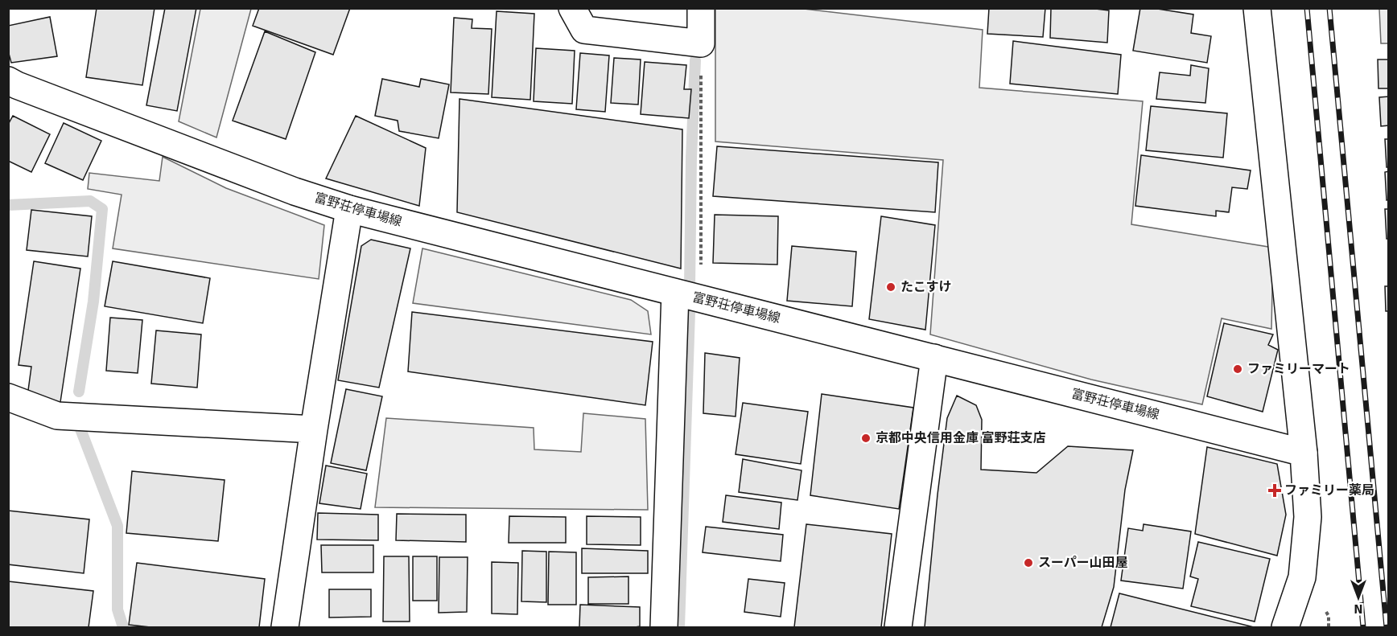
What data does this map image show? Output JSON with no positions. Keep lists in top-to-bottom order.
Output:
{
  "streets": {
    "street": ["富野荘停車場線"]
  },
  "places": {
    "other": [
      "たこすけ",
      "ファミリーマート",
      "京都中央信用金庫 富野荘支店",
      "スーパー山田屋"
    ],
    "health": ["ファミリー薬局"]
  },
  "north": "bottom"
}
